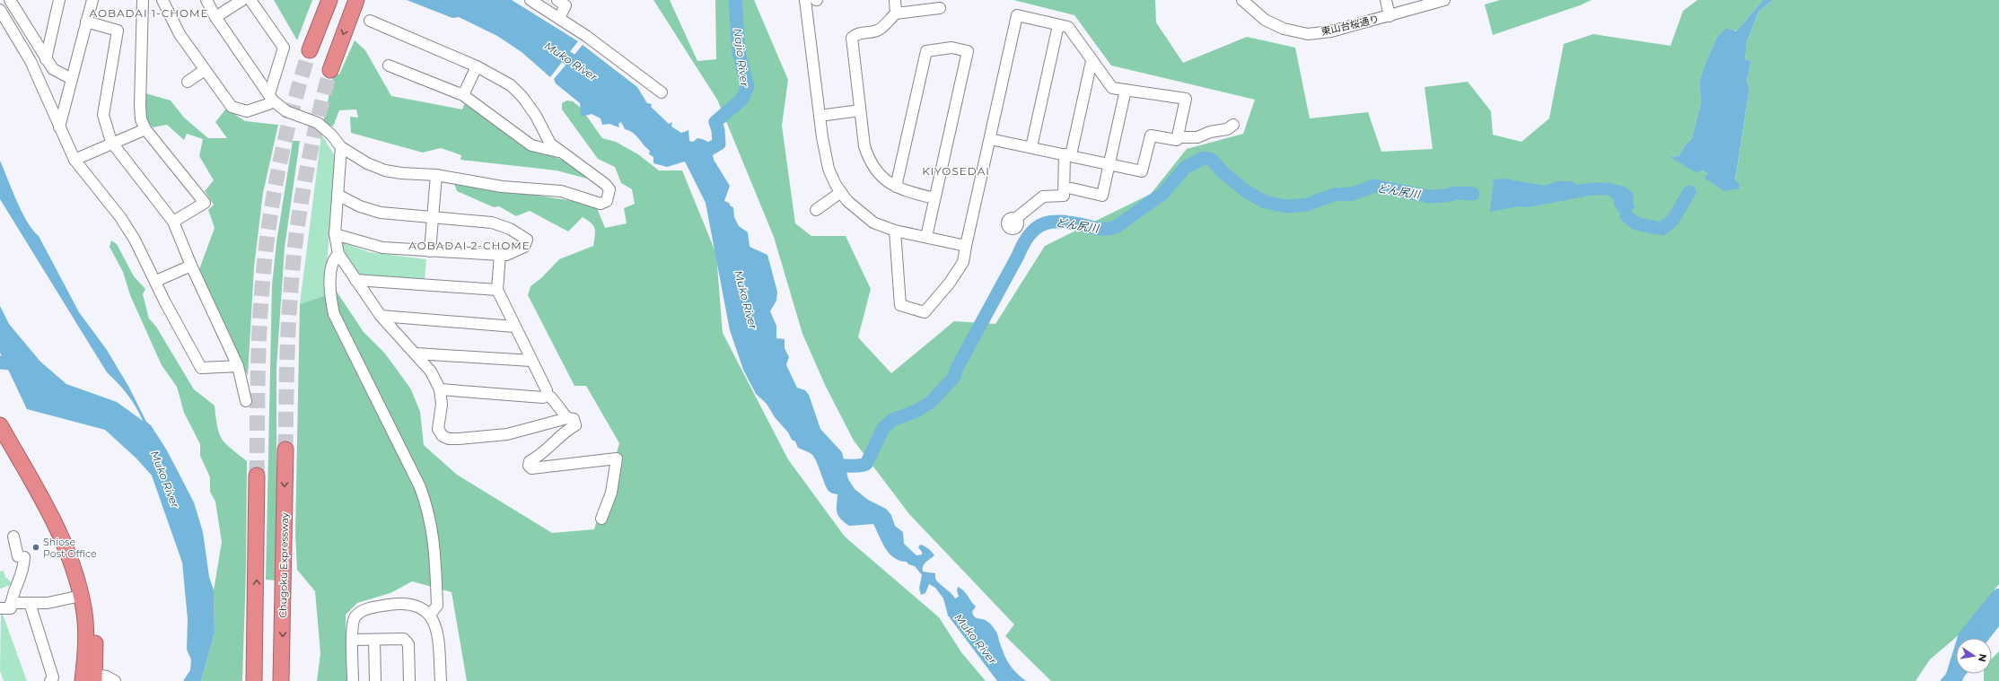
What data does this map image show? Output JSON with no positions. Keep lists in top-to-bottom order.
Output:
{
  "streets": {
    "highway": ["Chugoku Expressway"],
    "street": ["東山台桜通り"]
  },
  "districts": ["AOBADAI 1-CHOME", "KIYOSEDAI", "AOBADAI 2-CHOME"],
  "water": ["Najio River", "Muko River", "どん尻川"],
  "places": ["Shiose Post Office"],
  "north": "right"
}
